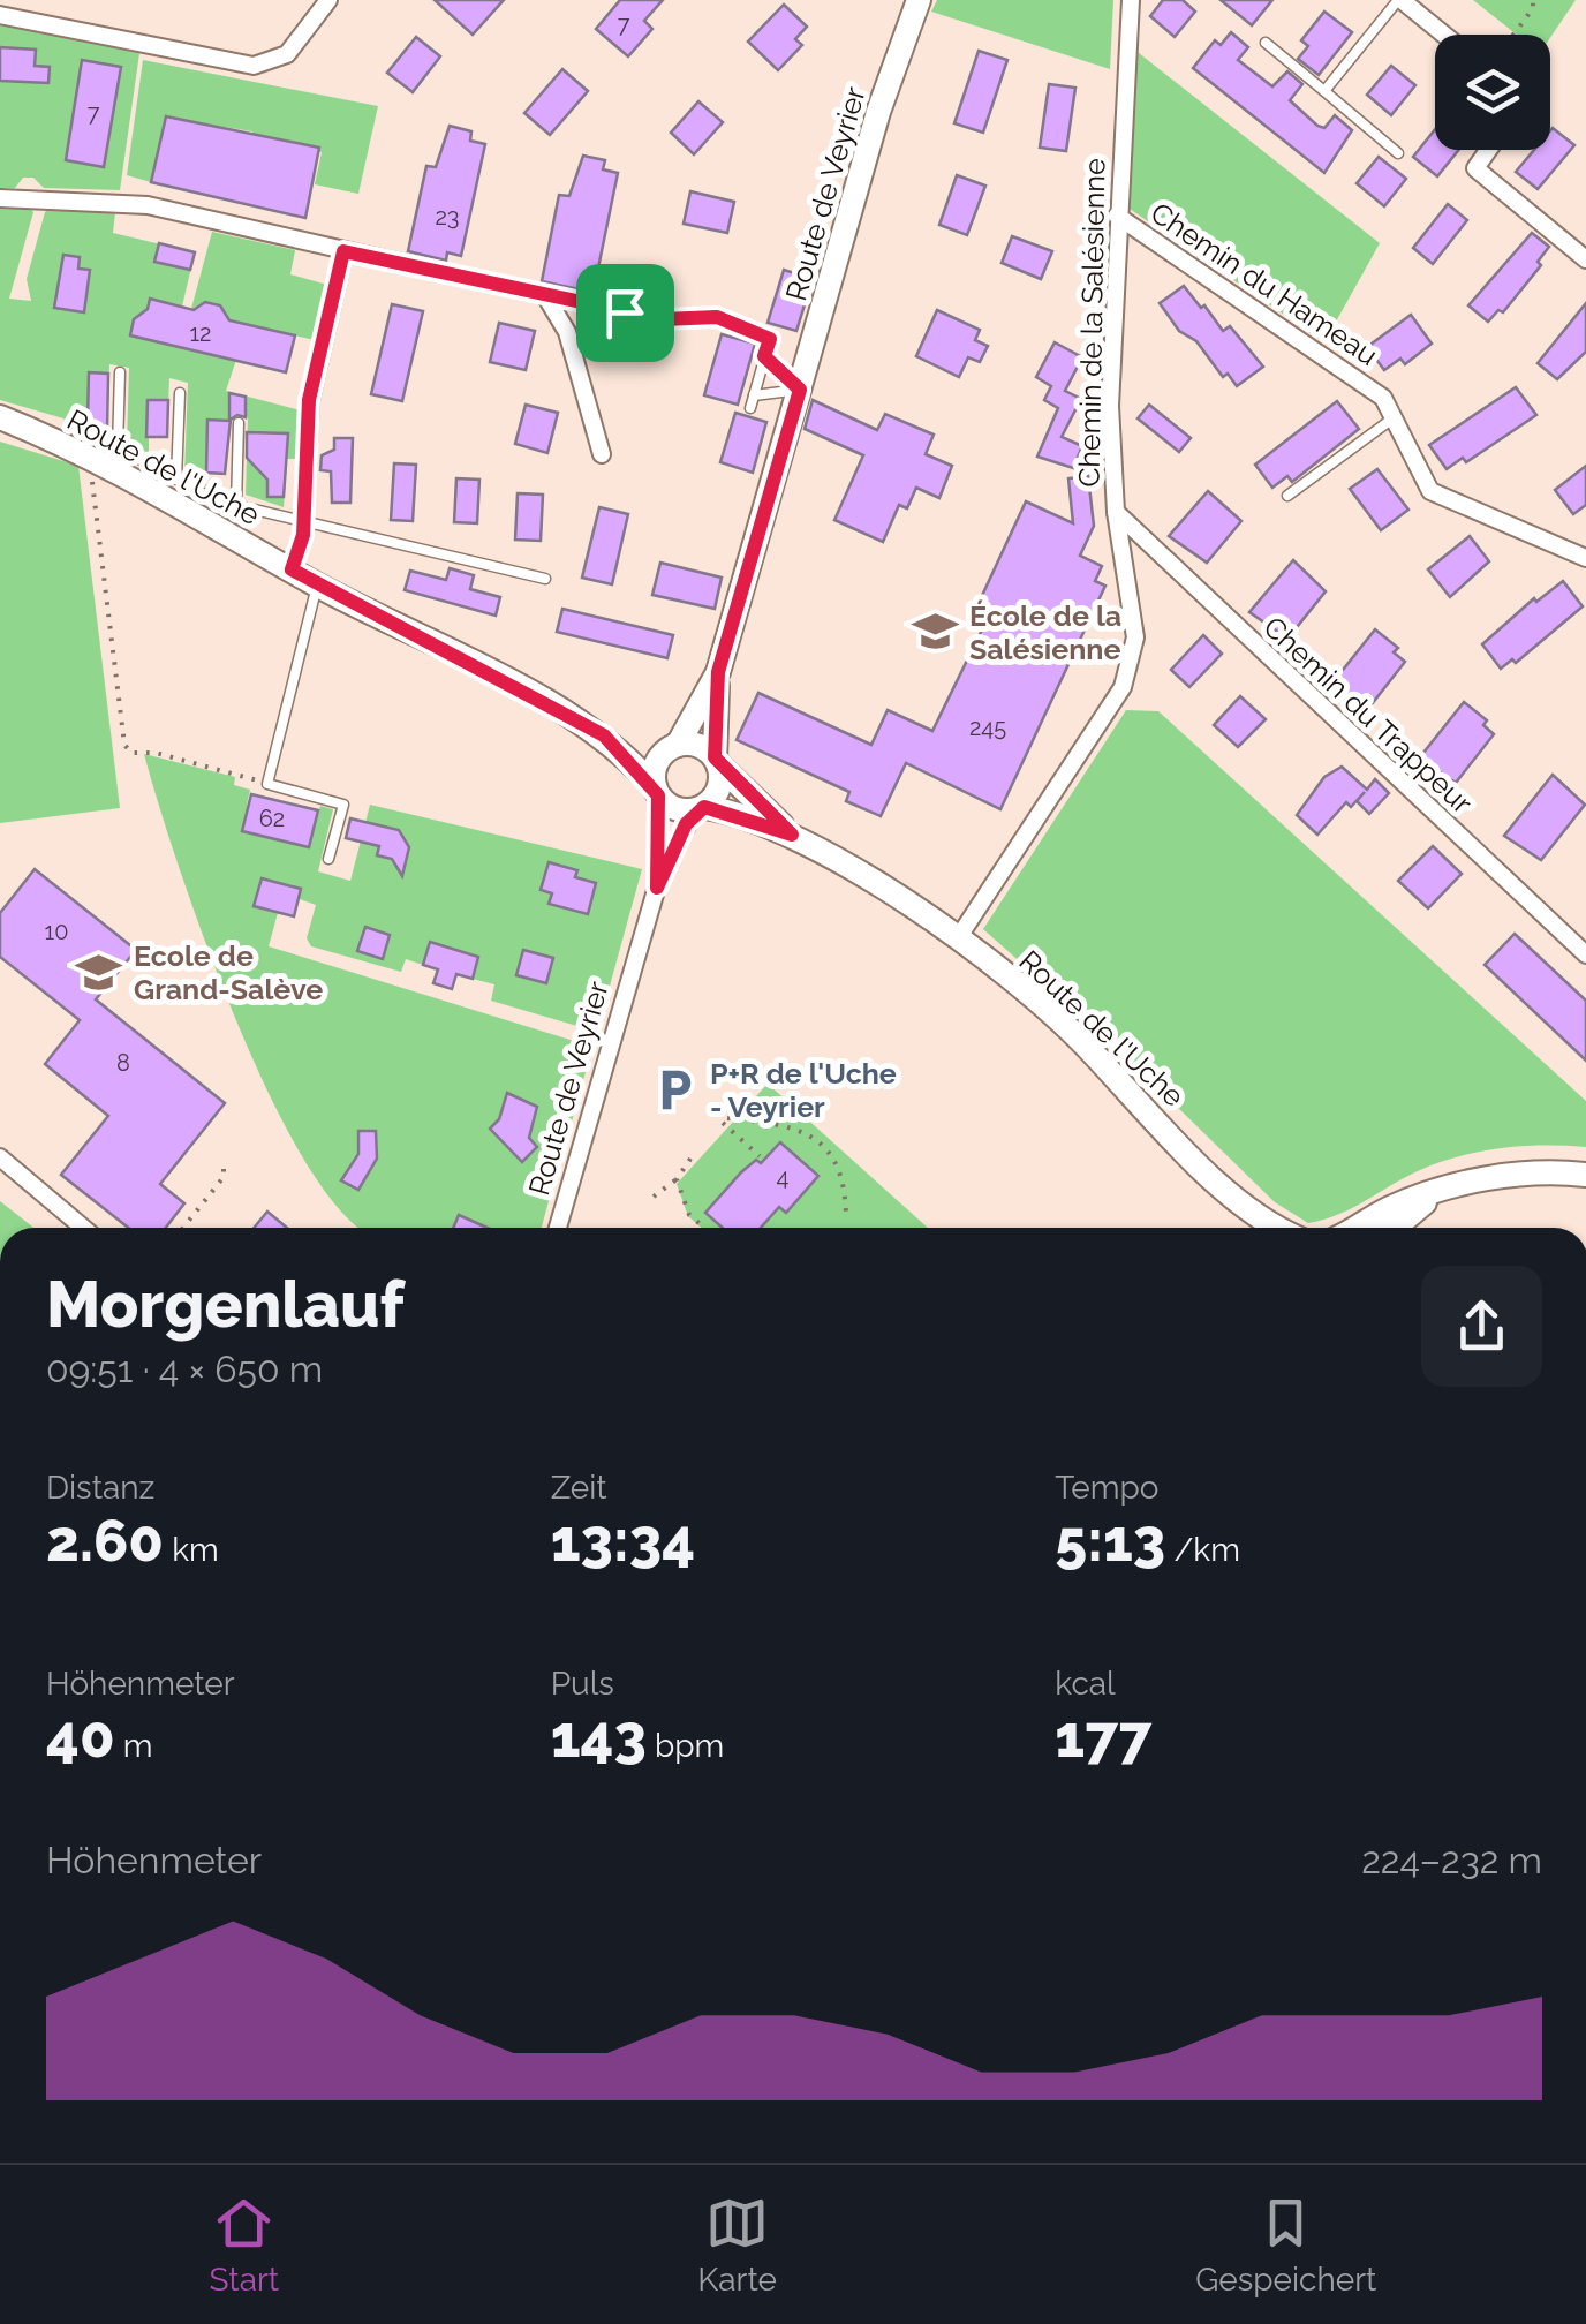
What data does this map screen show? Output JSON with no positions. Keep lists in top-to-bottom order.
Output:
{
  "streets": {
    "street": [
      "Route de Veyrier",
      "Chemin du Hameau",
      "Chemin de la Salésienne",
      "Route de l'Uche",
      "Chemin du Trappeur"
    ]
  },
  "crossings": [
    ["Route de Veyrier", "Route de l'Uche"],
    ["Chemin du Hameau", "Chemin de la Salésienne"],
    ["Chemin de la Salésienne", "Route de l'Uche"],
    ["Chemin de la Salésienne", "Chemin du Trappeur"]
  ],
  "places": {
    "school or university": ["École de la Salésienne", "Ecole de Grand-Salève"],
    "parking": ["P+R de l'Uche - Veyrier"]
  },
  "house_numbers": [
    "7",
    "7",
    "23",
    "12",
    "245",
    "62",
    "10",
    "8",
    "4"
  ],
  "page": {
    "heading": ["Morgenlauf", "09:51 · 4 × 650 m"],
    "stats": [
      ["Distanz", "2.60 km"],
      ["Zeit", "13:34"],
      ["Tempo", "5:13 /km"],
      ["Höhenmeter", "40 m"],
      ["Puls", "143 bpm"],
      ["kcal", "177"]
    ],
    "chart": ["Höhenmeter", "224–232 m"],
    "tabs": ["Start", "Karte", "Gespeichert"]
  }
}
